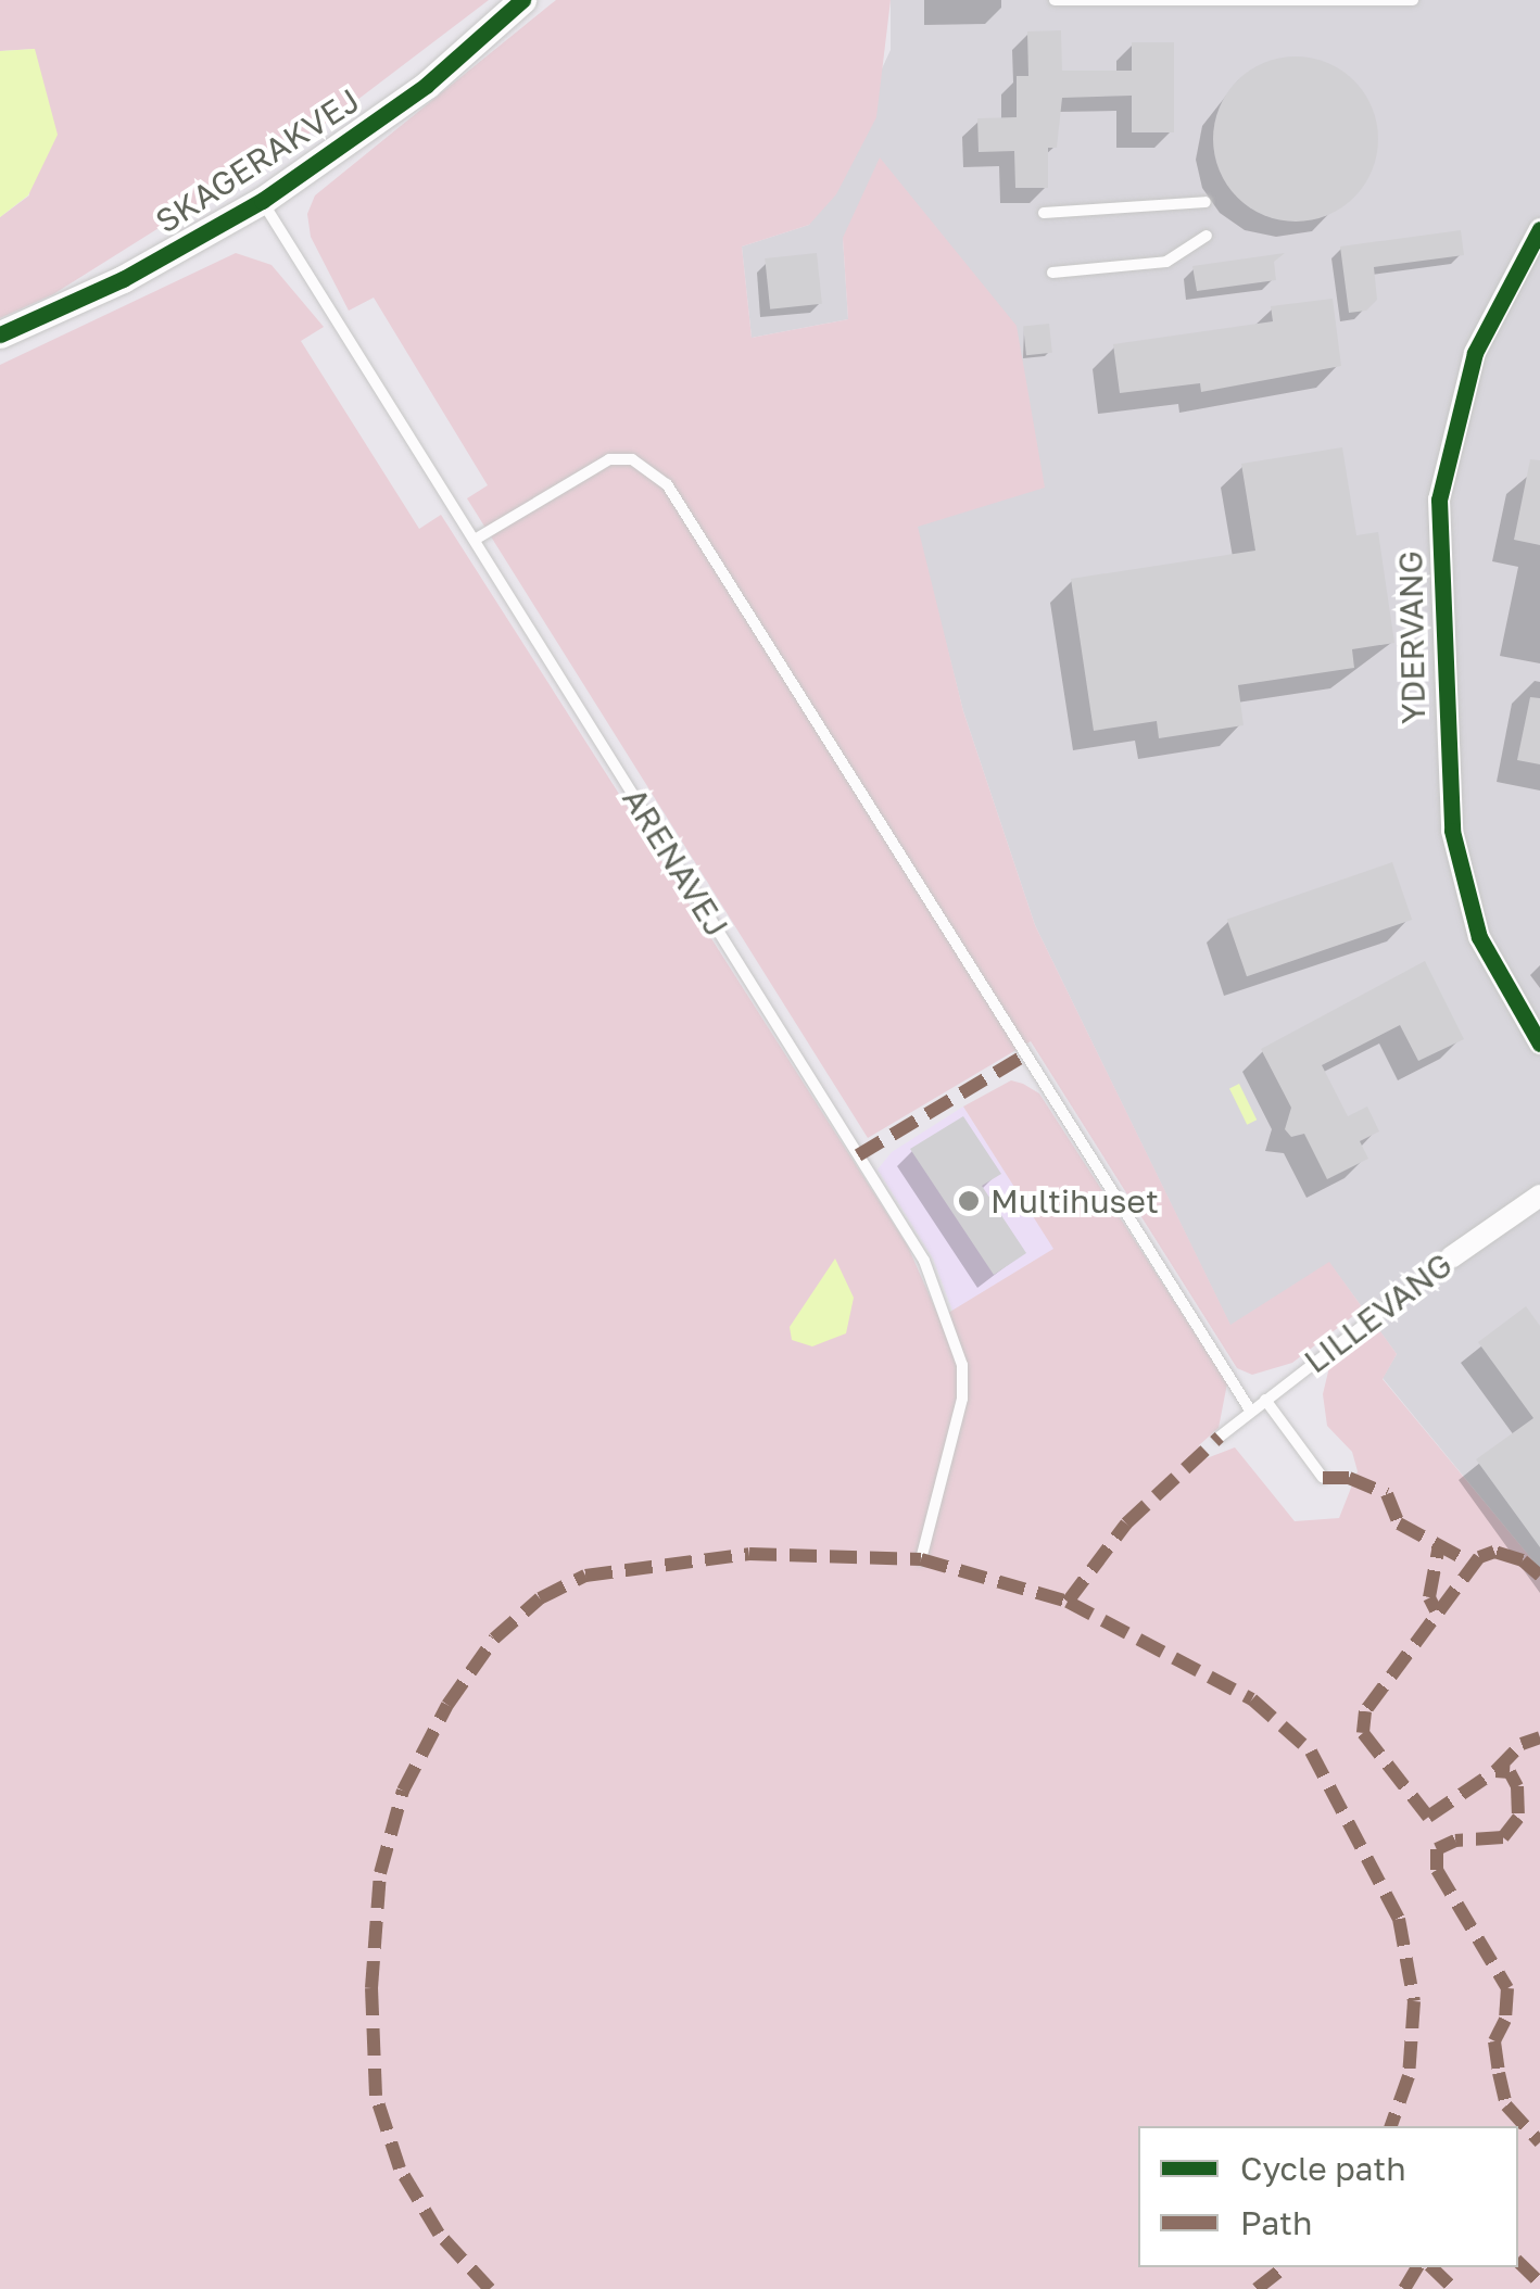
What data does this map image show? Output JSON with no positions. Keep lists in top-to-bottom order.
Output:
{
  "streets": {
    "street": ["SKAGERAKVEJ", "YDERVANG", "LILLEVANG"],
    "lane": ["ARENAVEJ"]
  },
  "crossings": [
    ["SKAGERAKVEJ", "ARENAVEJ"]
  ],
  "places": ["Multihuset"],
  "legend": ["Cycle path", "Path"]
}
